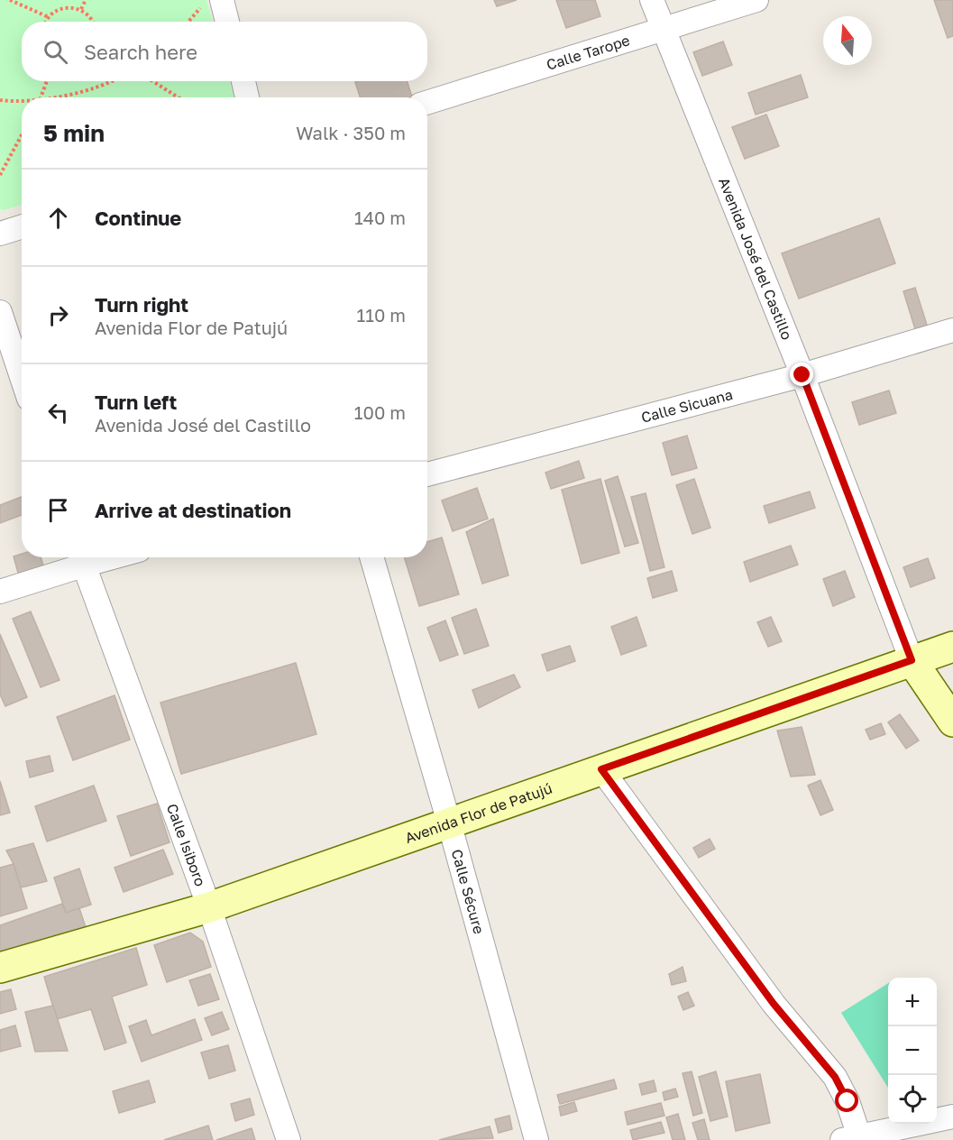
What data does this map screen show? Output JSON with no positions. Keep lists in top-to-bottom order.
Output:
{
  "streets": {
    "main road": ["Avenida José del Castillo", "Avenida Flor de Patujú"],
    "street": [
      "Calle Tarope",
      "Calle Sicuana",
      "Calle Isiboro",
      "Calle Sécure"
    ]
  },
  "crossings": [
    ["Calle Tarope", "Avenida José del Castillo"],
    ["Avenida José del Castillo", "Calle Sicuana"],
    ["Avenida José del Castillo", "Avenida Flor de Patujú"],
    ["Avenida Flor de Patujú", "Calle Isiboro"],
    ["Avenida Flor de Patujú", "Calle Sécure"]
  ],
  "north": "top",
  "page": {
    "search": "Search here",
    "heading": ["5 min", "Walk · 350 m"],
    "list": [
      ["Continue", "140 m"],
      ["Turn right", "Avenida Flor de Patujú", "110 m"],
      ["Turn left", "Avenida José del Castillo", "100 m"],
      "Arrive at destination"
    ],
    "map_buttons": ["+", "−"]
  }
}
